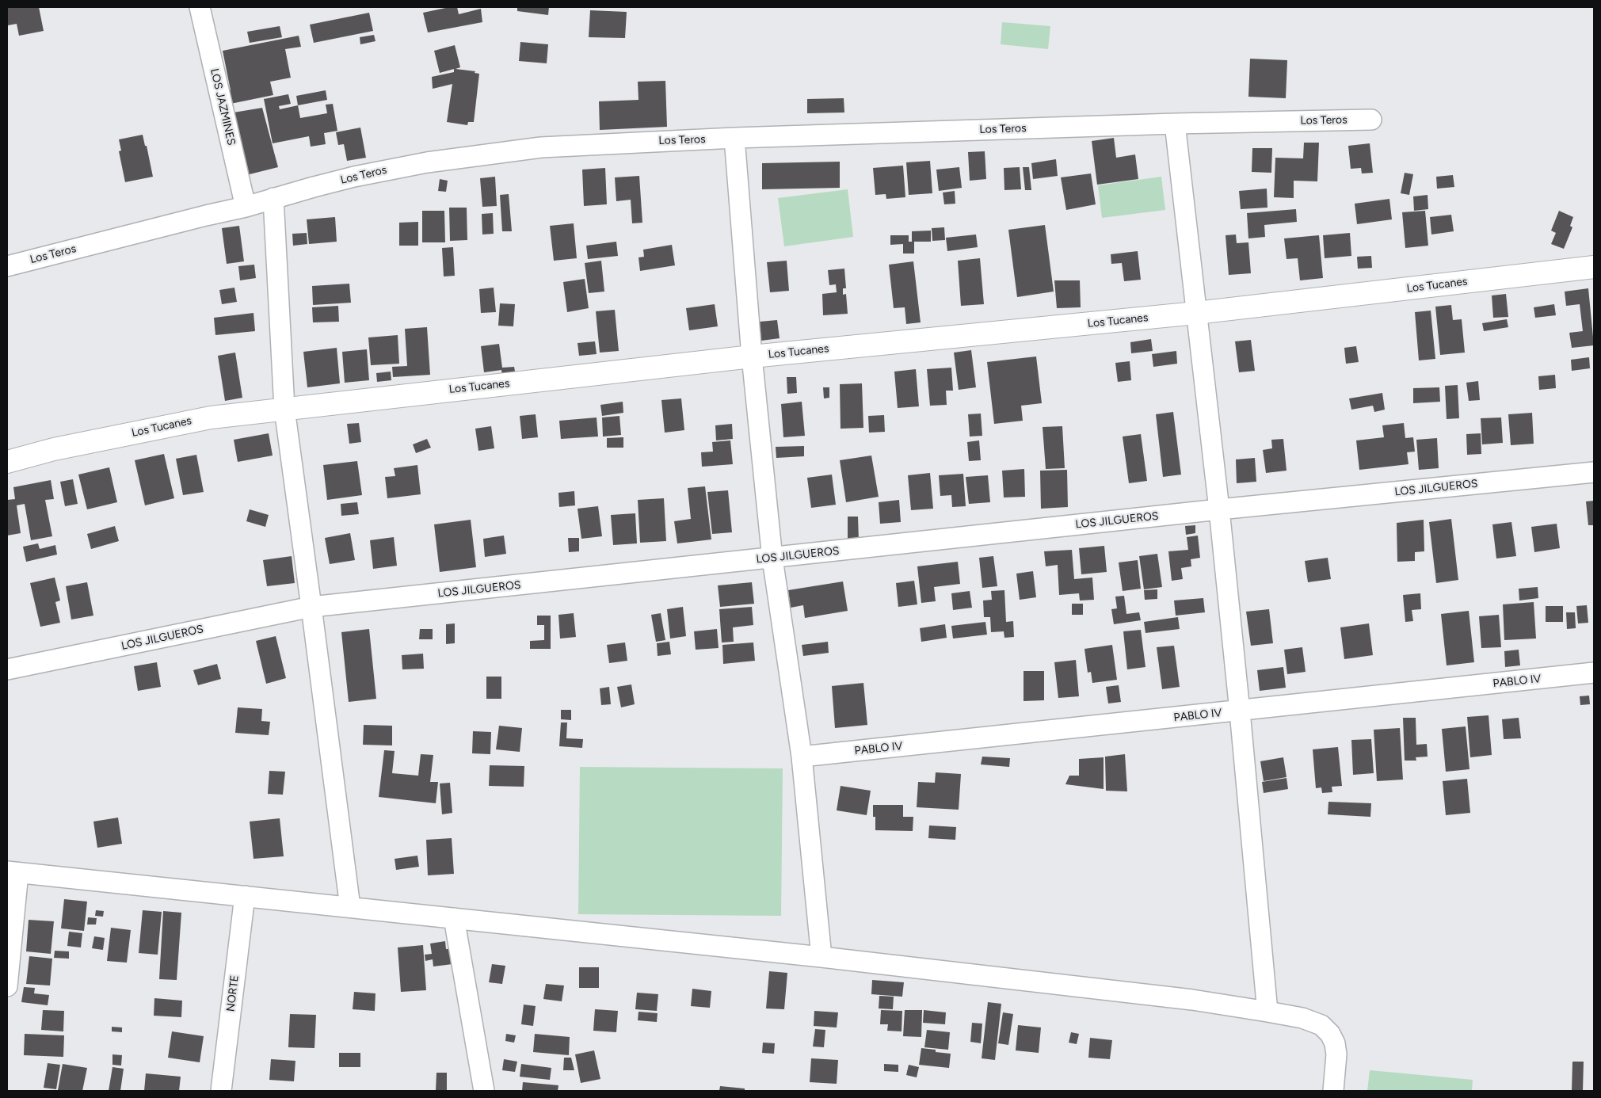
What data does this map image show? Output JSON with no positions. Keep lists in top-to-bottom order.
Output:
{
  "streets": {
    "street": [
      "LOS JAZMINES",
      "Los Teros",
      "Los Tucanes",
      "LOS JILGUEROS",
      "PABLO IV",
      "NORTE"
    ]
  },
  "crossings": [
    ["LOS JAZMINES", "Los Teros"]
  ]
}
